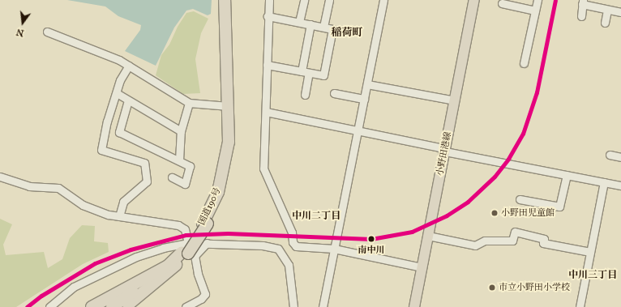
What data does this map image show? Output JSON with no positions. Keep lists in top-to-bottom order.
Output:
{
  "streets": {
    "highway": ["国道190号"],
    "main road": ["小野田港線"]
  },
  "districts": ["稲荷町", "中川二丁目", "中川三丁目"],
  "places": ["小野田児童館", "南中川", "市立小野田小学校"],
  "north": "bottom"
}
